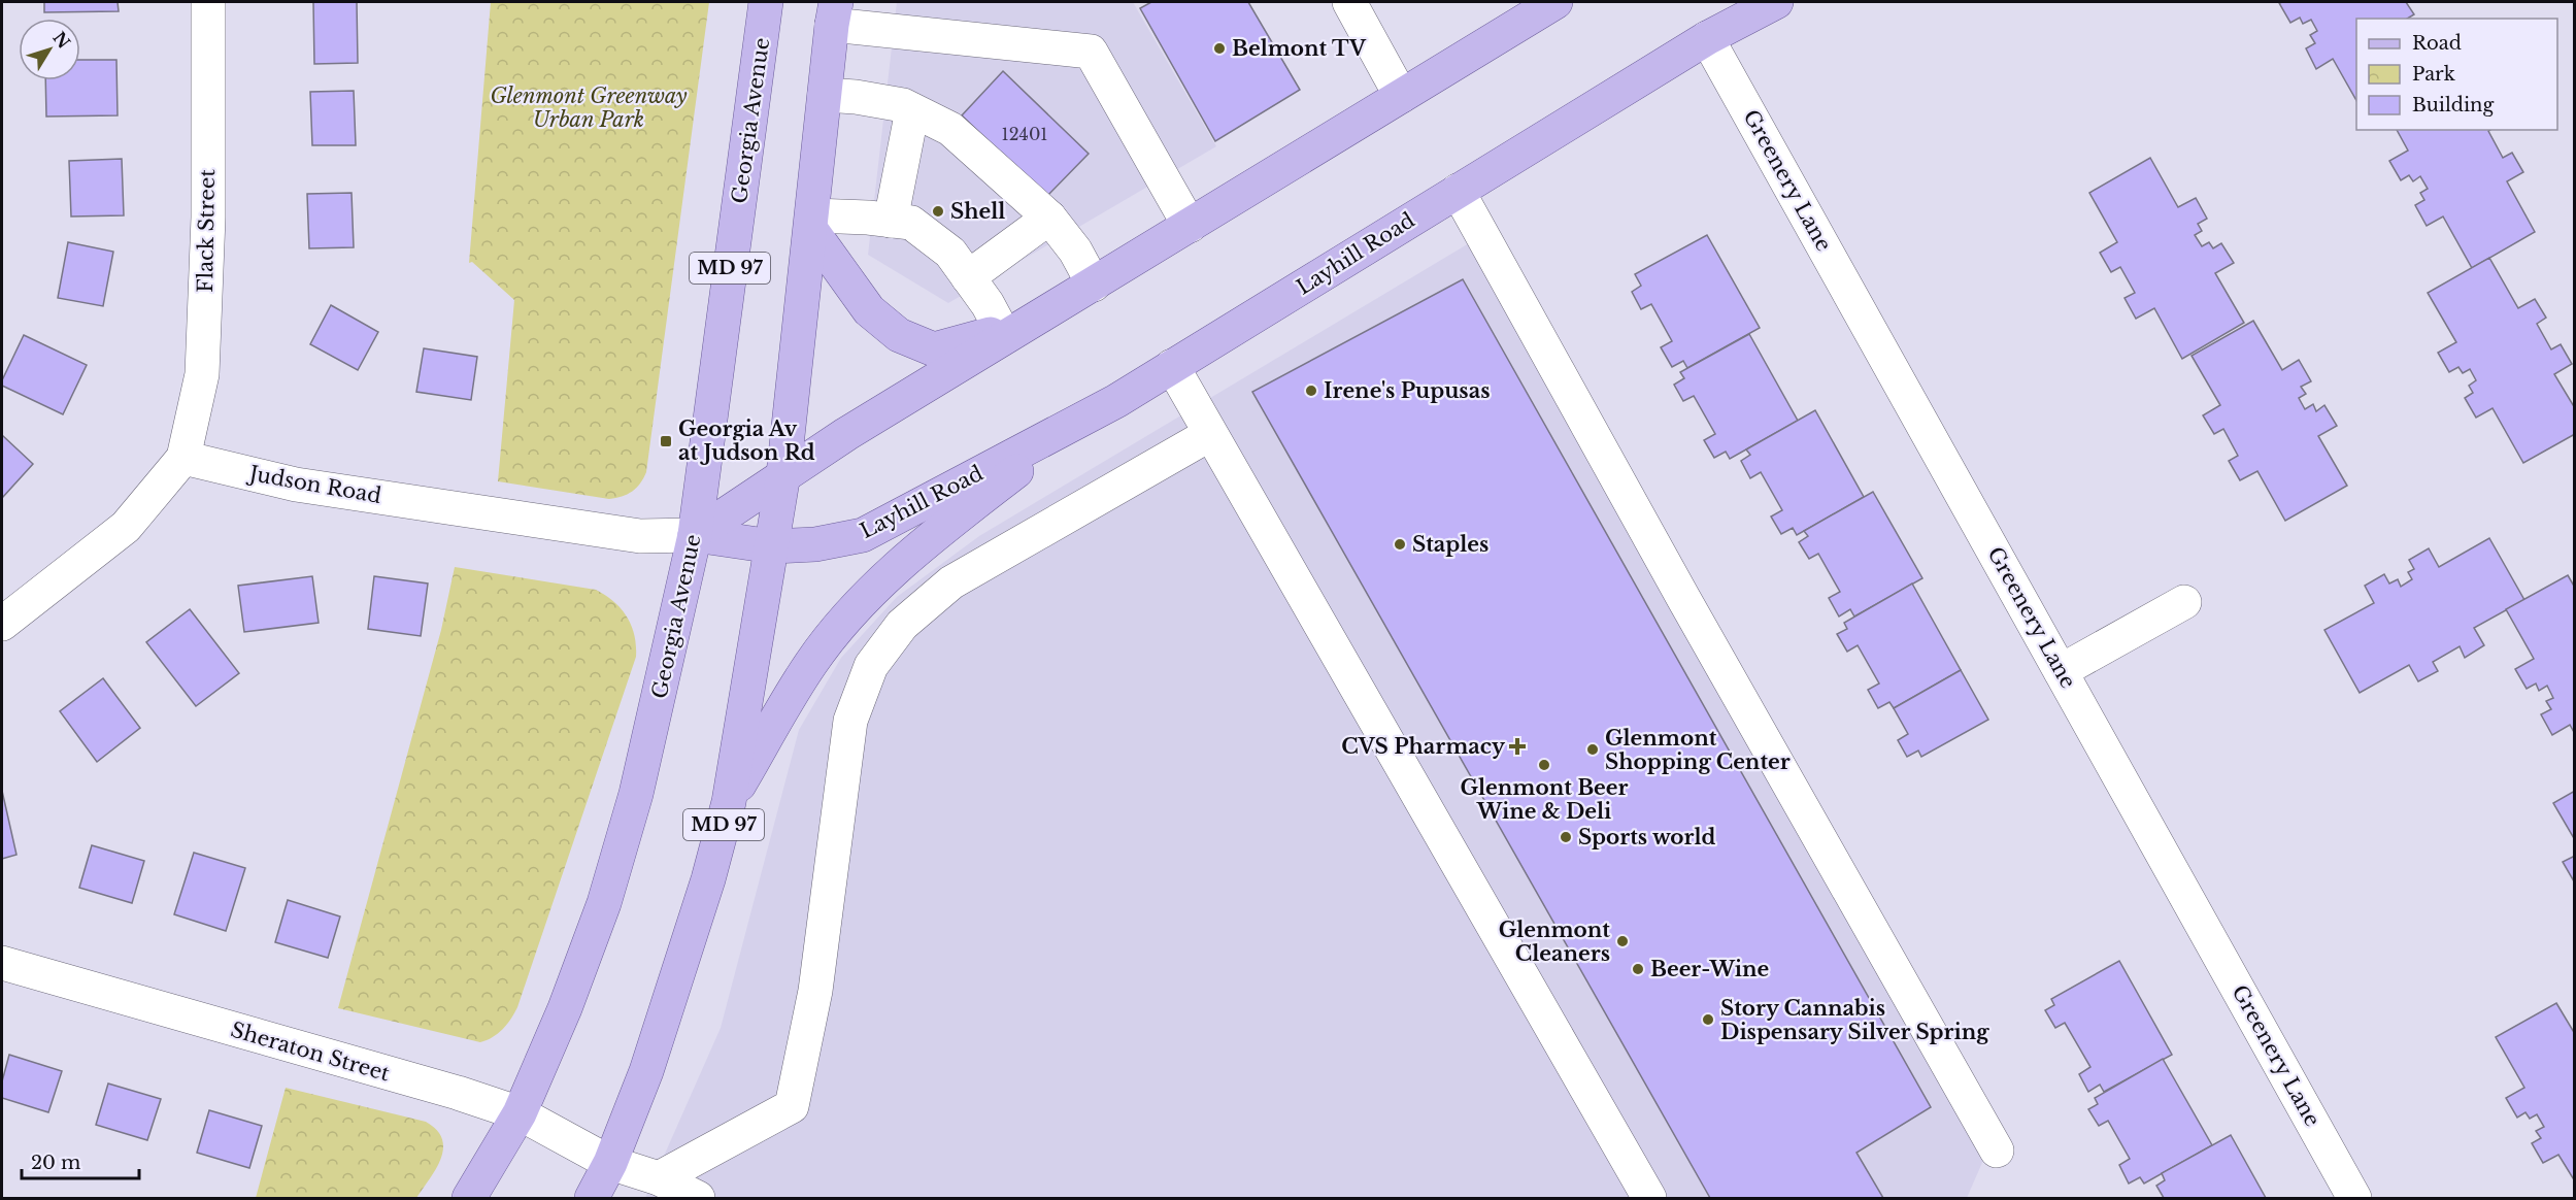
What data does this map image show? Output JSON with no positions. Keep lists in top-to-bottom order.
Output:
{
  "streets": {
    "main road": ["Georgia Avenue", "Layhill Road", "MD 97"],
    "street": [
      "Greenery Lane",
      "Flack Street",
      "Judson Road",
      "Sheraton Street"
    ]
  },
  "crossings": [
    ["Georgia Avenue", "Layhill Road"],
    ["Georgia Avenue", "Judson Road"],
    ["Georgia Avenue", "Sheraton Street"],
    ["Greenery Lane", "Layhill Road"],
    ["Flack Street", "Judson Road"],
    ["Layhill Road", "MD 97"],
    ["Layhill Road", "Judson Road"],
    ["MD 97", "Sheraton Street"]
  ],
  "parks": ["Glenmont Greenway Urban Park"],
  "places": {
    "other": [
      "Belmont TV",
      "Shell",
      "Irene's Pupusas",
      "Staples",
      "Glenmont Shopping Center",
      "Glenmont Beer Wine & Deli",
      "Sports world",
      "Glenmont Cleaners",
      "Beer-Wine",
      "Story Cannabis Dispensary Silver Spring"
    ],
    "transit": ["Georgia Av at Judson Rd"],
    "health": ["CVS Pharmacy"]
  },
  "house_numbers": ["12401"],
  "legend": ["Road", "Park", "Building"],
  "scale_bar": "20 m",
  "north": "top right"
}
